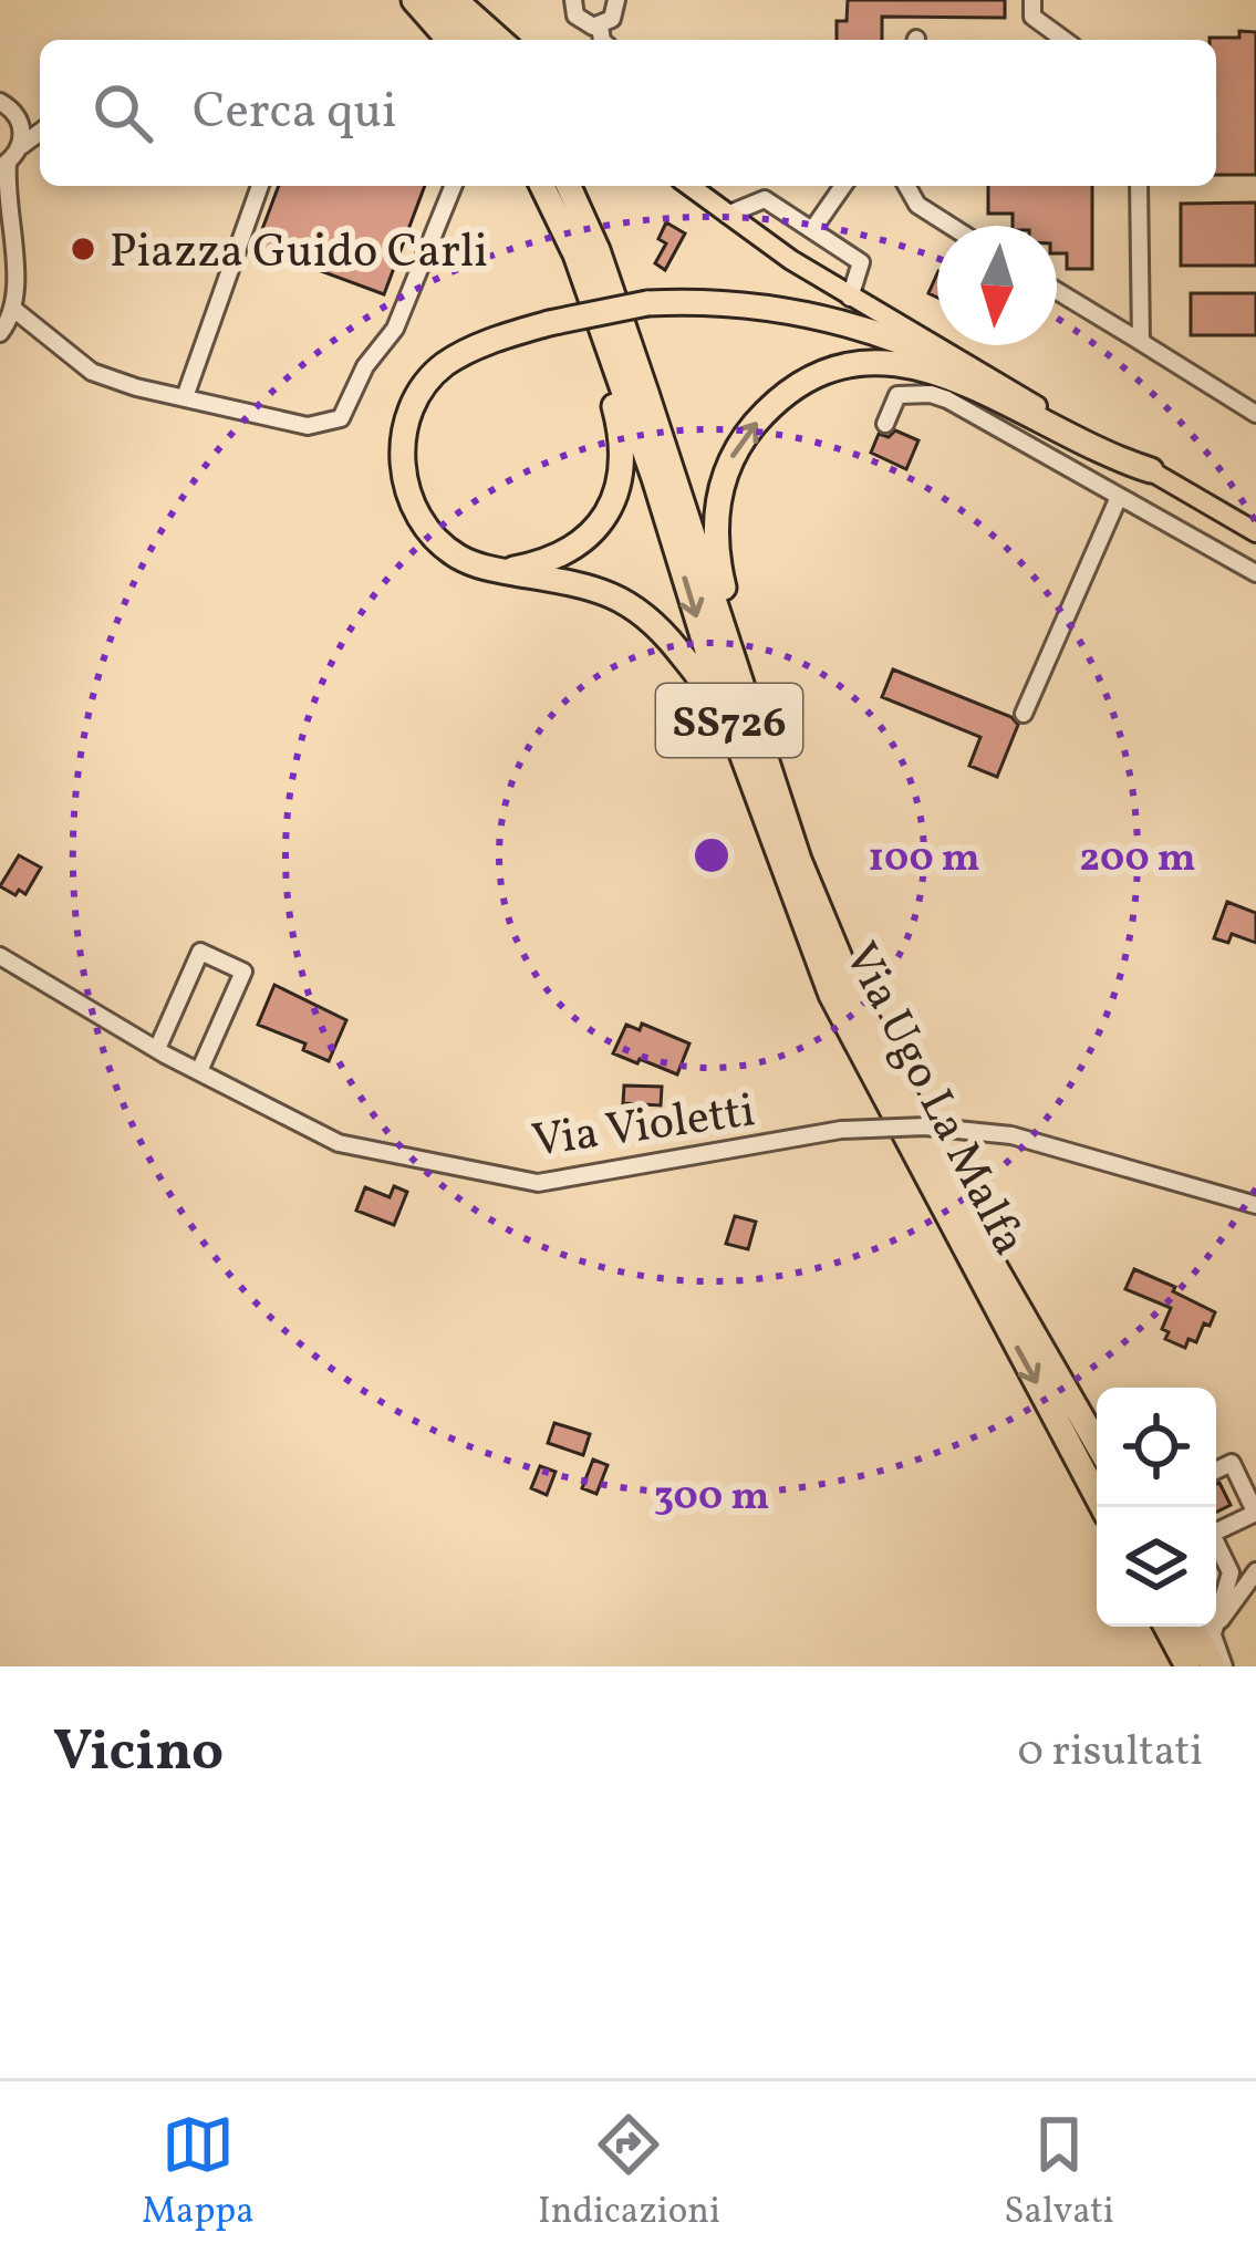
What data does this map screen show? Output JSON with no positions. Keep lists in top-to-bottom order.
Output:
{
  "streets": {
    "highway": ["SS726", "Via Ugo La Malfa"],
    "street": ["Via Violetti"]
  },
  "places": ["Piazza Guido Carli"],
  "north": "bottom",
  "page": {
    "search": "Cerca qui",
    "heading": ["Vicino", "0 risultati"],
    "nav": ["Mappa", "Indicazioni", "Salvati"]
  },
  "rings": ["100 m", "200 m", "300 m"]
}
